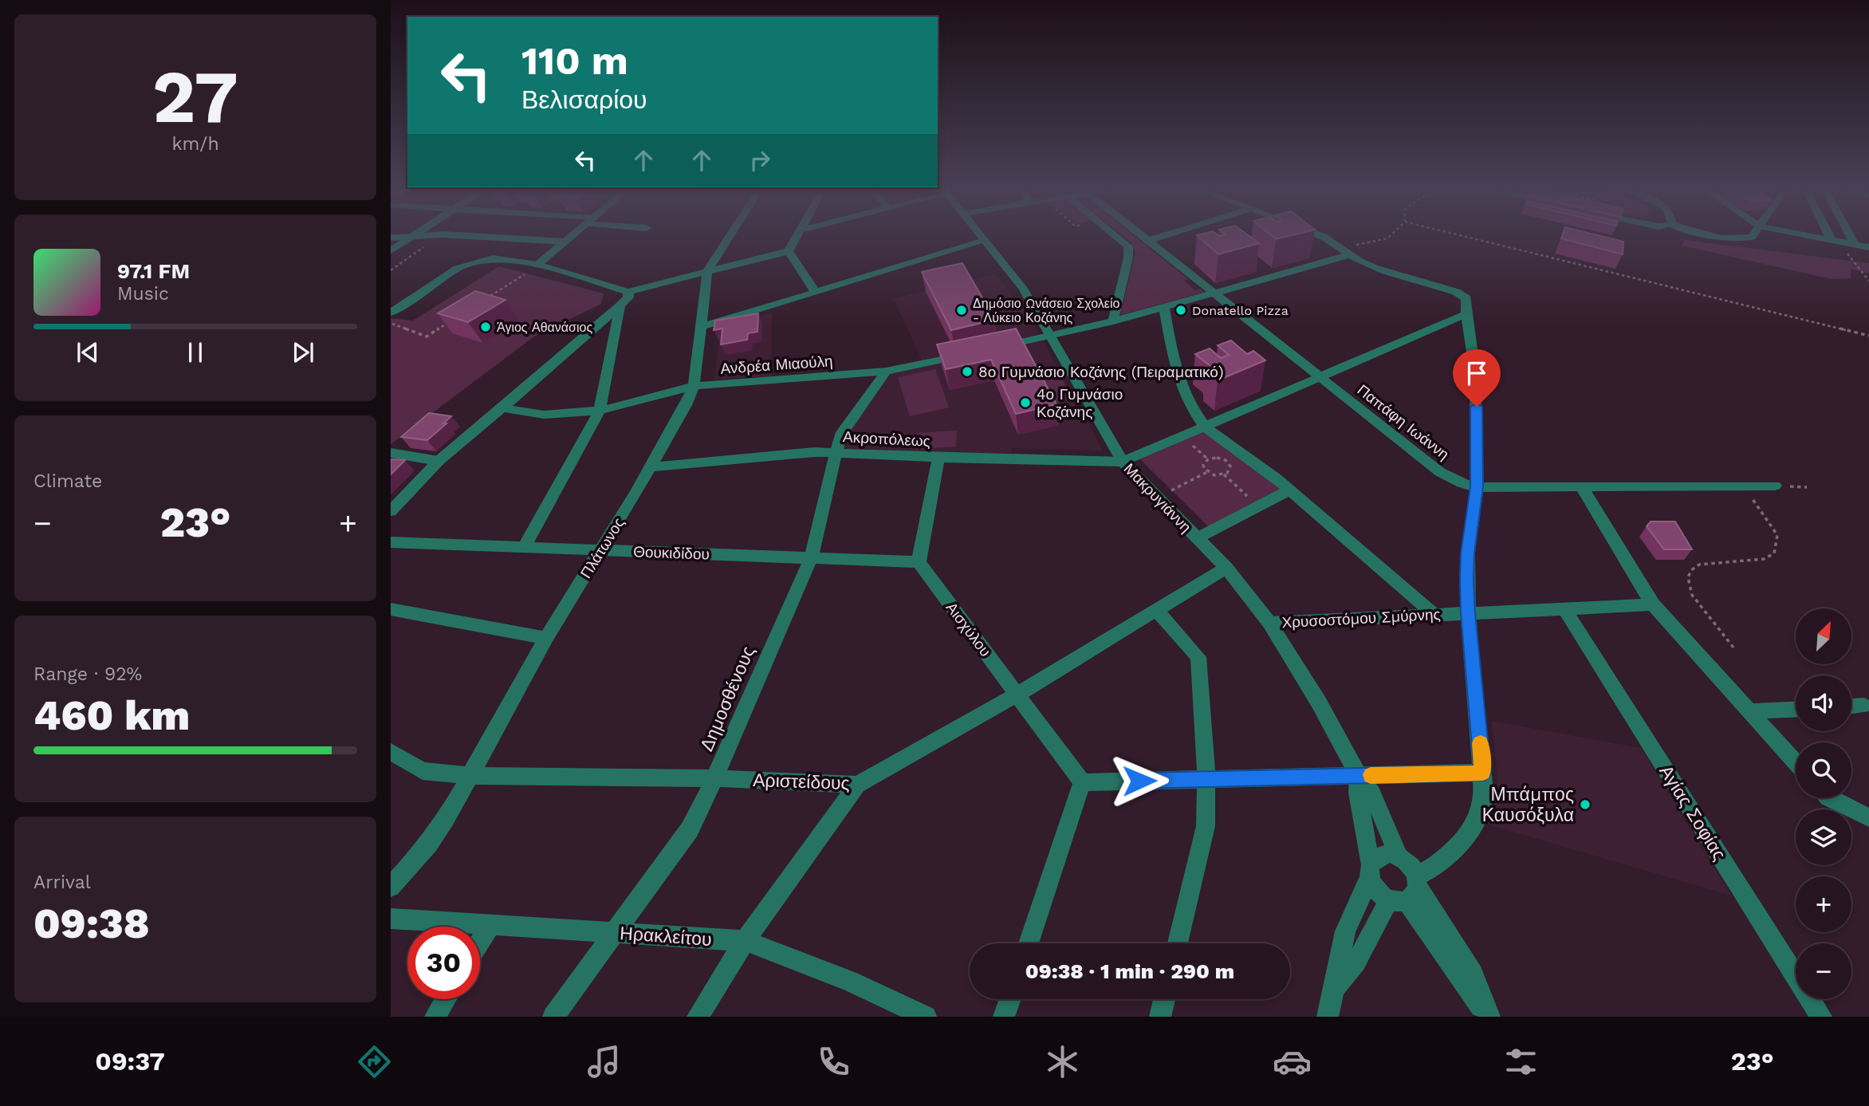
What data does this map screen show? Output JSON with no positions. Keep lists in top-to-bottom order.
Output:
{
  "streets": {
    "street": [
      "Ανδρέα Μιαούλη",
      "Παπάφη Ιωάννη",
      "Ακροπόλεως",
      "Μακρυγιάννη",
      "Πλάτωνος",
      "Θουκιδίδου",
      "Χρυσοστόμου Σμύρνης",
      "Αισχύλου",
      "Δημοσθένους",
      "Αριστείδους",
      "Αγίας Σοφίας",
      "Ηρακλείτου"
    ]
  },
  "crossings": [
    ["Ανδρέα Μιαούλη", "Πλάτωνος"],
    ["Ανδρέα Μιαούλη", "Δημοσθένους"],
    ["Ακροπόλεως", "Μακρυγιάννη"],
    ["Ακροπόλεως", "Πλάτωνος"],
    ["Ακροπόλεως", "Δημοσθένους"],
    ["Μακρυγιάννη", "Χρυσοστόμου Σμύρνης"],
    ["Μακρυγιάννη", "Αριστείδους"],
    ["Πλάτωνος", "Θουκιδίδου"],
    ["Πλάτωνος", "Αριστείδους"],
    ["Θουκιδίδου", "Αισχύλου"],
    ["Θουκιδίδου", "Δημοσθένους"],
    ["Χρυσοστόμου Σμύρνης", "Αγίας Σοφίας"],
    ["Αισχύλου", "Αριστείδους"],
    ["Δημοσθένους", "Αριστείδους"],
    ["Δημοσθένους", "Ηρακλείτου"]
  ],
  "places": [
    "Δημόσιο Ωνάσειο Σχολείο - Λύκειο Κοζάνης",
    "Donatello Pizza",
    "Άγιος Αθανάσιος",
    "8ο Γυμνάσιο Κοζάνης (Πειραματικό)",
    "4ο Γυμνάσιο Κοζάνης",
    "Μπάμπος Καυσόξυλα"
  ],
  "north": "top right",
  "page": {
    "tile": [
      ["27", "km/h"],
      "Climate",
      ["Range · 92%", "460 km"],
      ["Arrival", "09:38"]
    ],
    "turn": ["110 m", "Βελισαρίου"],
    "song": ["97.1 FM", "Music"],
    "heat": ["−", "23°", "+"],
    "map_buttons": ["+", "−"],
    "limit": "30",
    "trip": "09:38 · 1 min · 290 m",
    "tabs": ["09:37", "23°"]
  }
}
